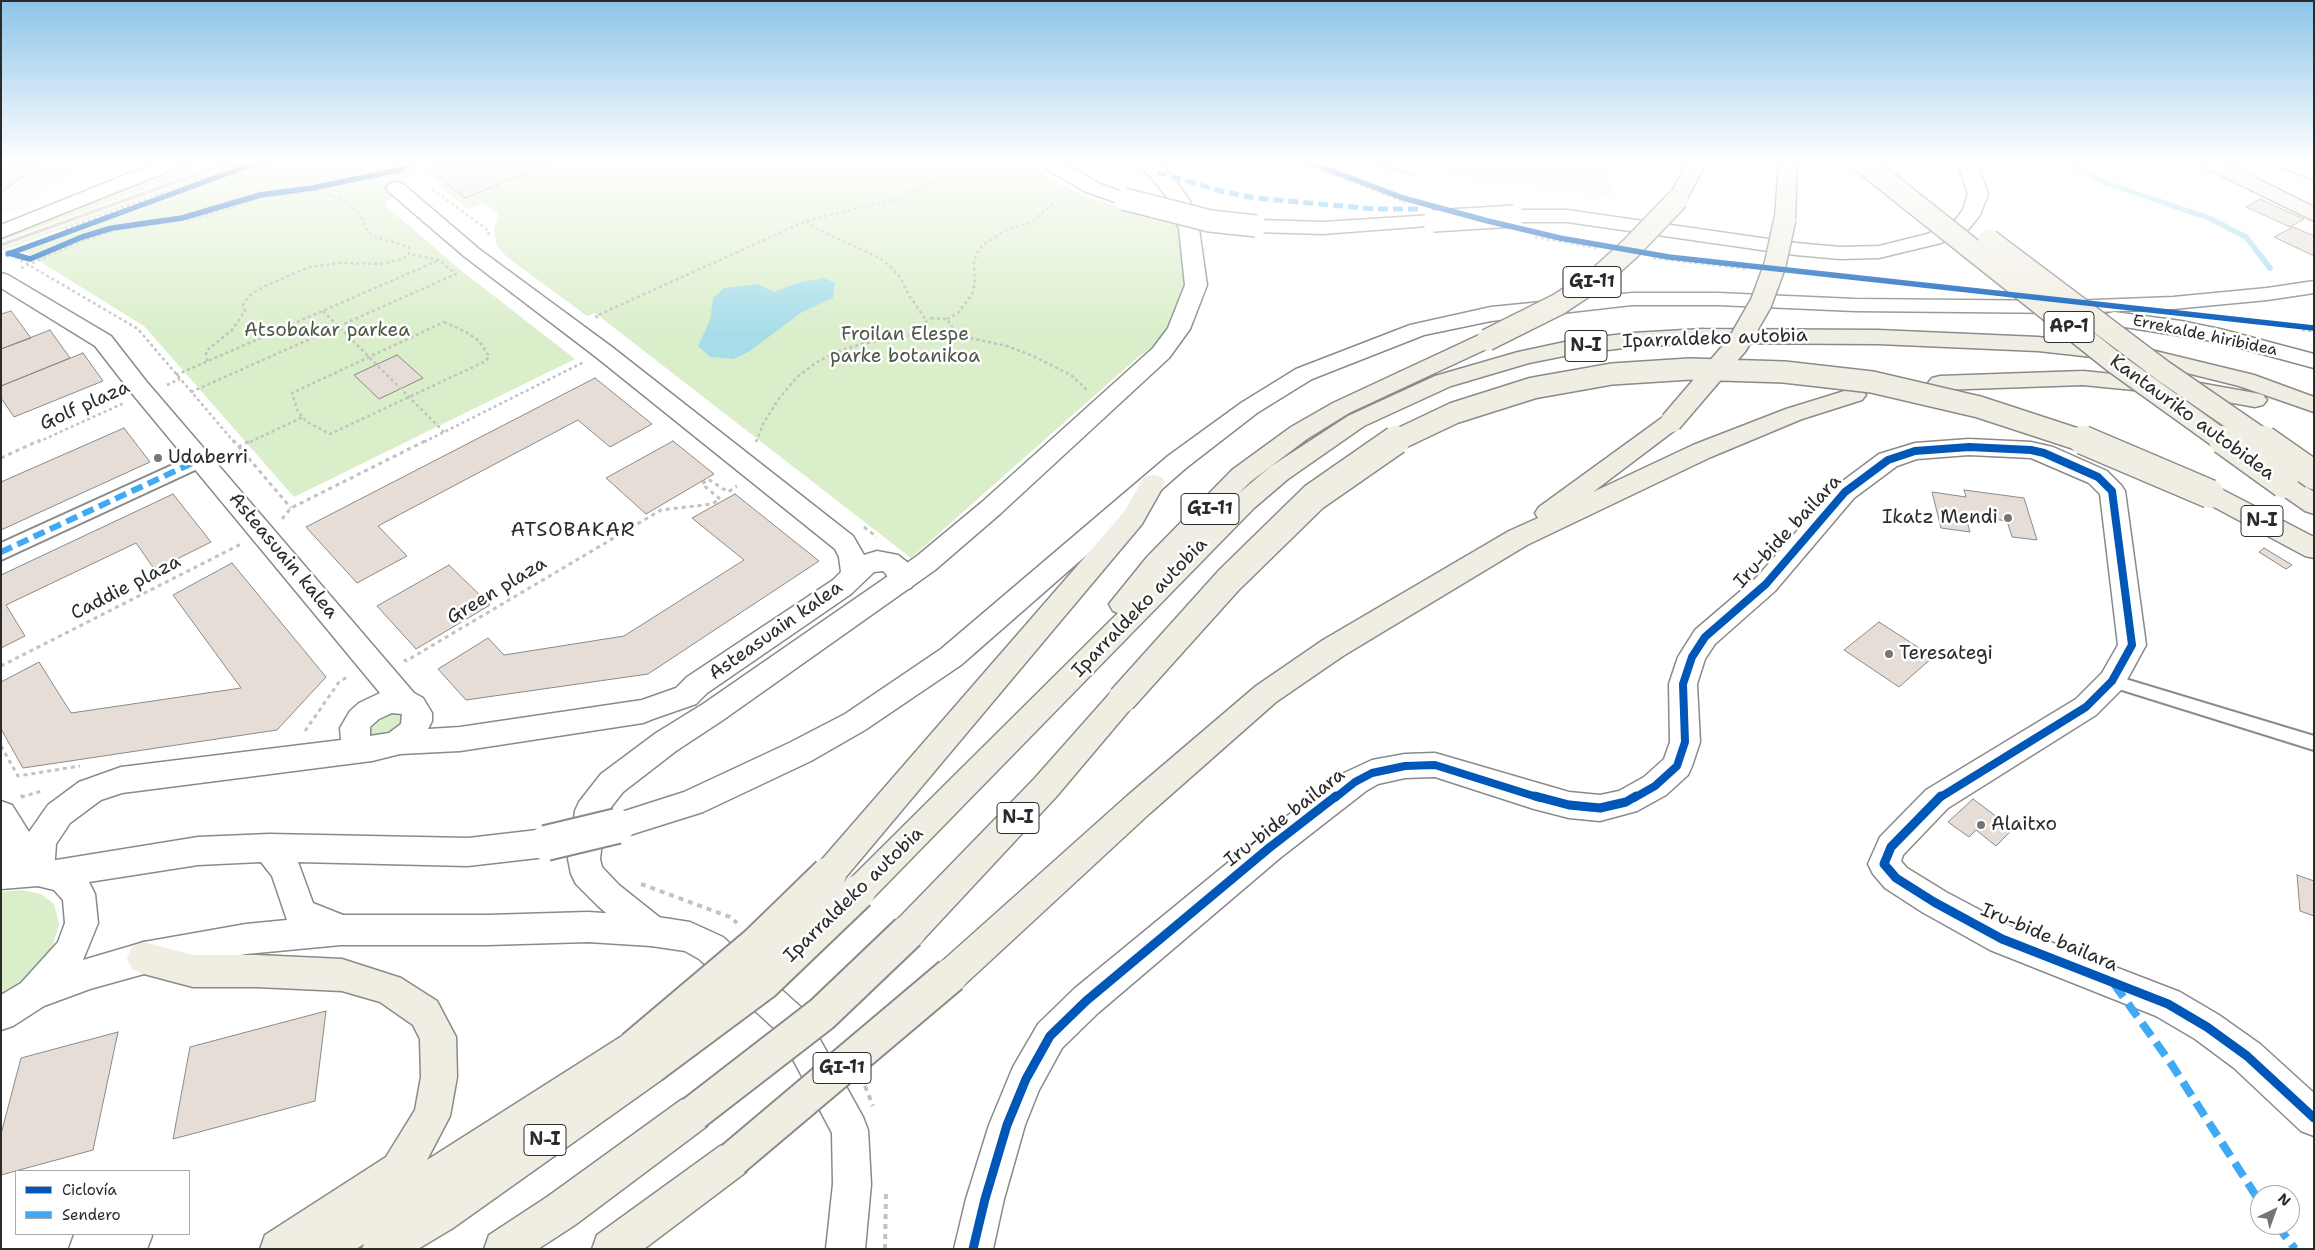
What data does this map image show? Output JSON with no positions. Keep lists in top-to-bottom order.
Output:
{
  "streets": {
    "highway": [
      "GI-11",
      "AP-1",
      "Iparraldeko autobia",
      "N-I",
      "Kantauriko autobidea"
    ],
    "street": ["Errekalde hiribidea", "Iru-bide bailara", "Asteasuain kalea"],
    "path": ["Golf plaza", "Caddie plaza", "Green plaza"]
  },
  "crossings": [
    ["GI-11", "Iparraldeko autobia"],
    ["Golf plaza", "Asteasuain kalea"],
    ["Asteasuain kalea", "Caddie plaza"],
    ["Asteasuain kalea", "Green plaza"]
  ],
  "districts": ["ATSOBAKAR"],
  "parks": ["Atsobakar parkea", "Froilan Elespe parke botanikoa"],
  "places": [
    "Udaberri",
    "Ikatz Mendi",
    "Teresategi",
    "Alaitxo"
  ],
  "legend": ["Ciclovía", "Sendero"],
  "north": "top right"
}
